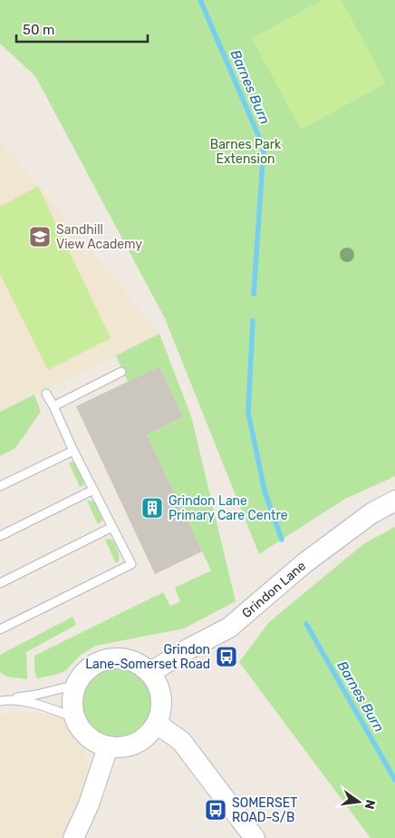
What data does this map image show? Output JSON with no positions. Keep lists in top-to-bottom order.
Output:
{
  "streets": {
    "street": ["Grindon Lane"]
  },
  "water": ["Barnes Burn"],
  "parks": ["Barnes Park Extension"],
  "places": {
    "school or university": ["Sandhill View Academy"],
    "building": ["Grindon Lane Primary Care Centre"],
    "bus stop": ["Grindon Lane-Somerset Road", "SOMERSET ROAD-S/B"]
  },
  "scale_bar": "50 m",
  "north": "right"
}
